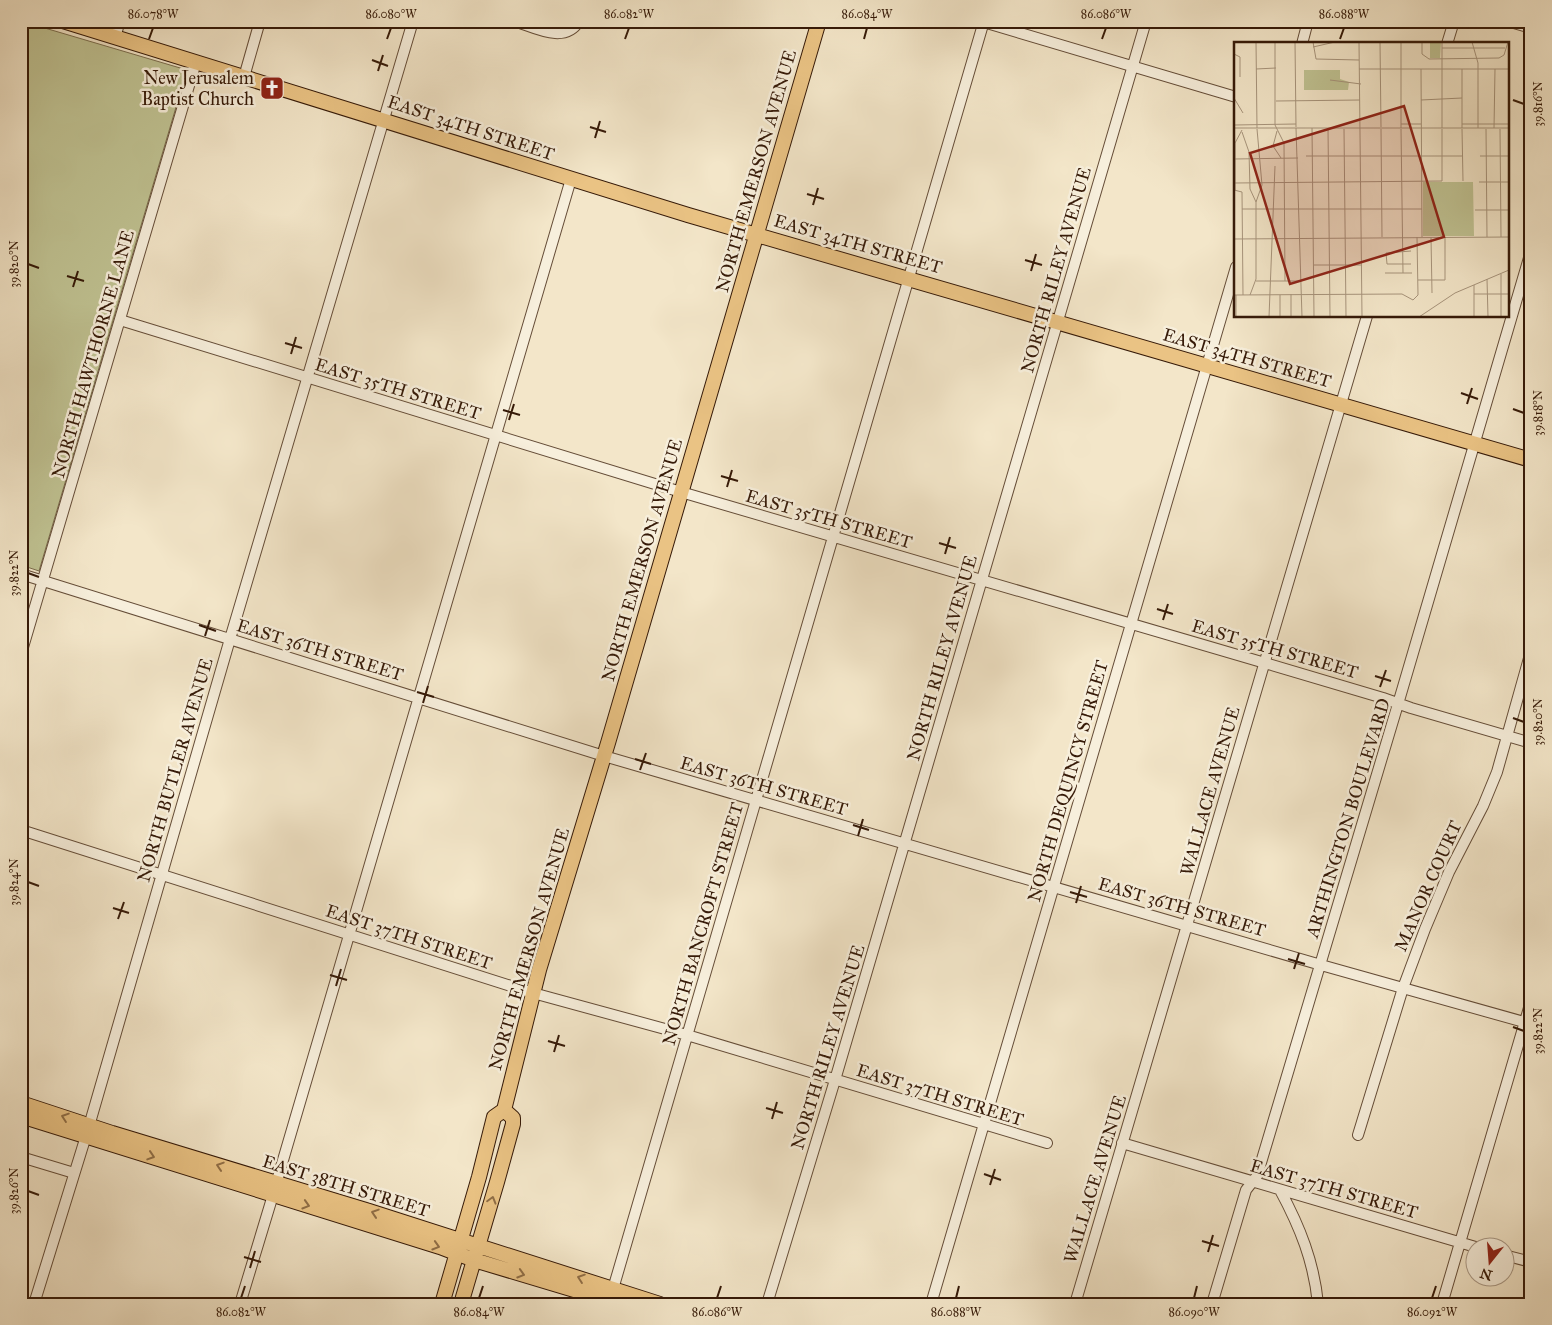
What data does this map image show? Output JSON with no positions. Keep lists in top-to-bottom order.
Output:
{
  "streets": {
    "main road": ["EAST 34TH STREET", "NORTH EMERSON AVENUE", "EAST 38TH STREET"],
    "street": [
      "NORTH RILEY AVENUE",
      "NORTH HAWTHORNE LANE",
      "EAST 35TH STREET",
      "EAST 36TH STREET",
      "NORTH BUTLER AVENUE",
      "NORTH DEQUINCY STREET",
      "WALLACE AVENUE",
      "ARTHINGTON BOULEVARD",
      "MANOR COURT",
      "NORTH BANCROFT STREET",
      "EAST 37TH STREET"
    ]
  },
  "crossings": [
    ["EAST 34TH STREET", "NORTH EMERSON AVENUE"],
    ["EAST 34TH STREET", "NORTH RILEY AVENUE"],
    ["EAST 34TH STREET", "NORTH HAWTHORNE LANE"],
    ["EAST 34TH STREET", "NORTH BUTLER AVENUE"],
    ["EAST 34TH STREET", "NORTH DEQUINCY STREET"],
    ["EAST 34TH STREET", "WALLACE AVENUE"],
    ["EAST 34TH STREET", "ARTHINGTON BOULEVARD"],
    ["EAST 34TH STREET", "NORTH BANCROFT STREET"],
    ["NORTH EMERSON AVENUE", "EAST 35TH STREET"],
    ["NORTH EMERSON AVENUE", "EAST 36TH STREET"],
    ["NORTH EMERSON AVENUE", "EAST 37TH STREET"],
    ["NORTH EMERSON AVENUE", "EAST 38TH STREET"],
    ["NORTH RILEY AVENUE", "EAST 35TH STREET"],
    ["NORTH RILEY AVENUE", "EAST 36TH STREET"],
    ["NORTH RILEY AVENUE", "EAST 37TH STREET"],
    ["NORTH HAWTHORNE LANE", "EAST 35TH STREET"],
    ["NORTH HAWTHORNE LANE", "EAST 36TH STREET"],
    ["EAST 35TH STREET", "NORTH BUTLER AVENUE"],
    ["EAST 35TH STREET", "NORTH DEQUINCY STREET"],
    ["EAST 35TH STREET", "WALLACE AVENUE"],
    ["EAST 35TH STREET", "ARTHINGTON BOULEVARD"],
    ["EAST 35TH STREET", "MANOR COURT"],
    ["EAST 35TH STREET", "NORTH BANCROFT STREET"],
    ["EAST 36TH STREET", "NORTH BUTLER AVENUE"],
    ["EAST 36TH STREET", "NORTH DEQUINCY STREET"],
    ["EAST 36TH STREET", "WALLACE AVENUE"],
    ["EAST 36TH STREET", "ARTHINGTON BOULEVARD"],
    ["EAST 36TH STREET", "MANOR COURT"],
    ["EAST 36TH STREET", "NORTH BANCROFT STREET"],
    ["NORTH BUTLER AVENUE", "EAST 37TH STREET"],
    ["NORTH BUTLER AVENUE", "EAST 38TH STREET"],
    ["NORTH DEQUINCY STREET", "EAST 37TH STREET"],
    ["WALLACE AVENUE", "EAST 37TH STREET"],
    ["ARTHINGTON BOULEVARD", "EAST 37TH STREET"],
    ["NORTH BANCROFT STREET", "EAST 37TH STREET"],
    ["NORTH BANCROFT STREET", "EAST 38TH STREET"]
  ],
  "places": {
    "church": ["New Jerusalem Baptist Church"]
  },
  "north": "bottom",
  "coordinates": [
    "86.078°W",
    "86.080°W",
    "86.082°W",
    "86.084°W",
    "86.086°W",
    "86.088°W",
    "39.816°N",
    "39.820°N",
    "39.818°N",
    "39.822°N",
    "39.824°N",
    "39.826°N",
    "86.090°W",
    "86.092°W"
  ]
}
